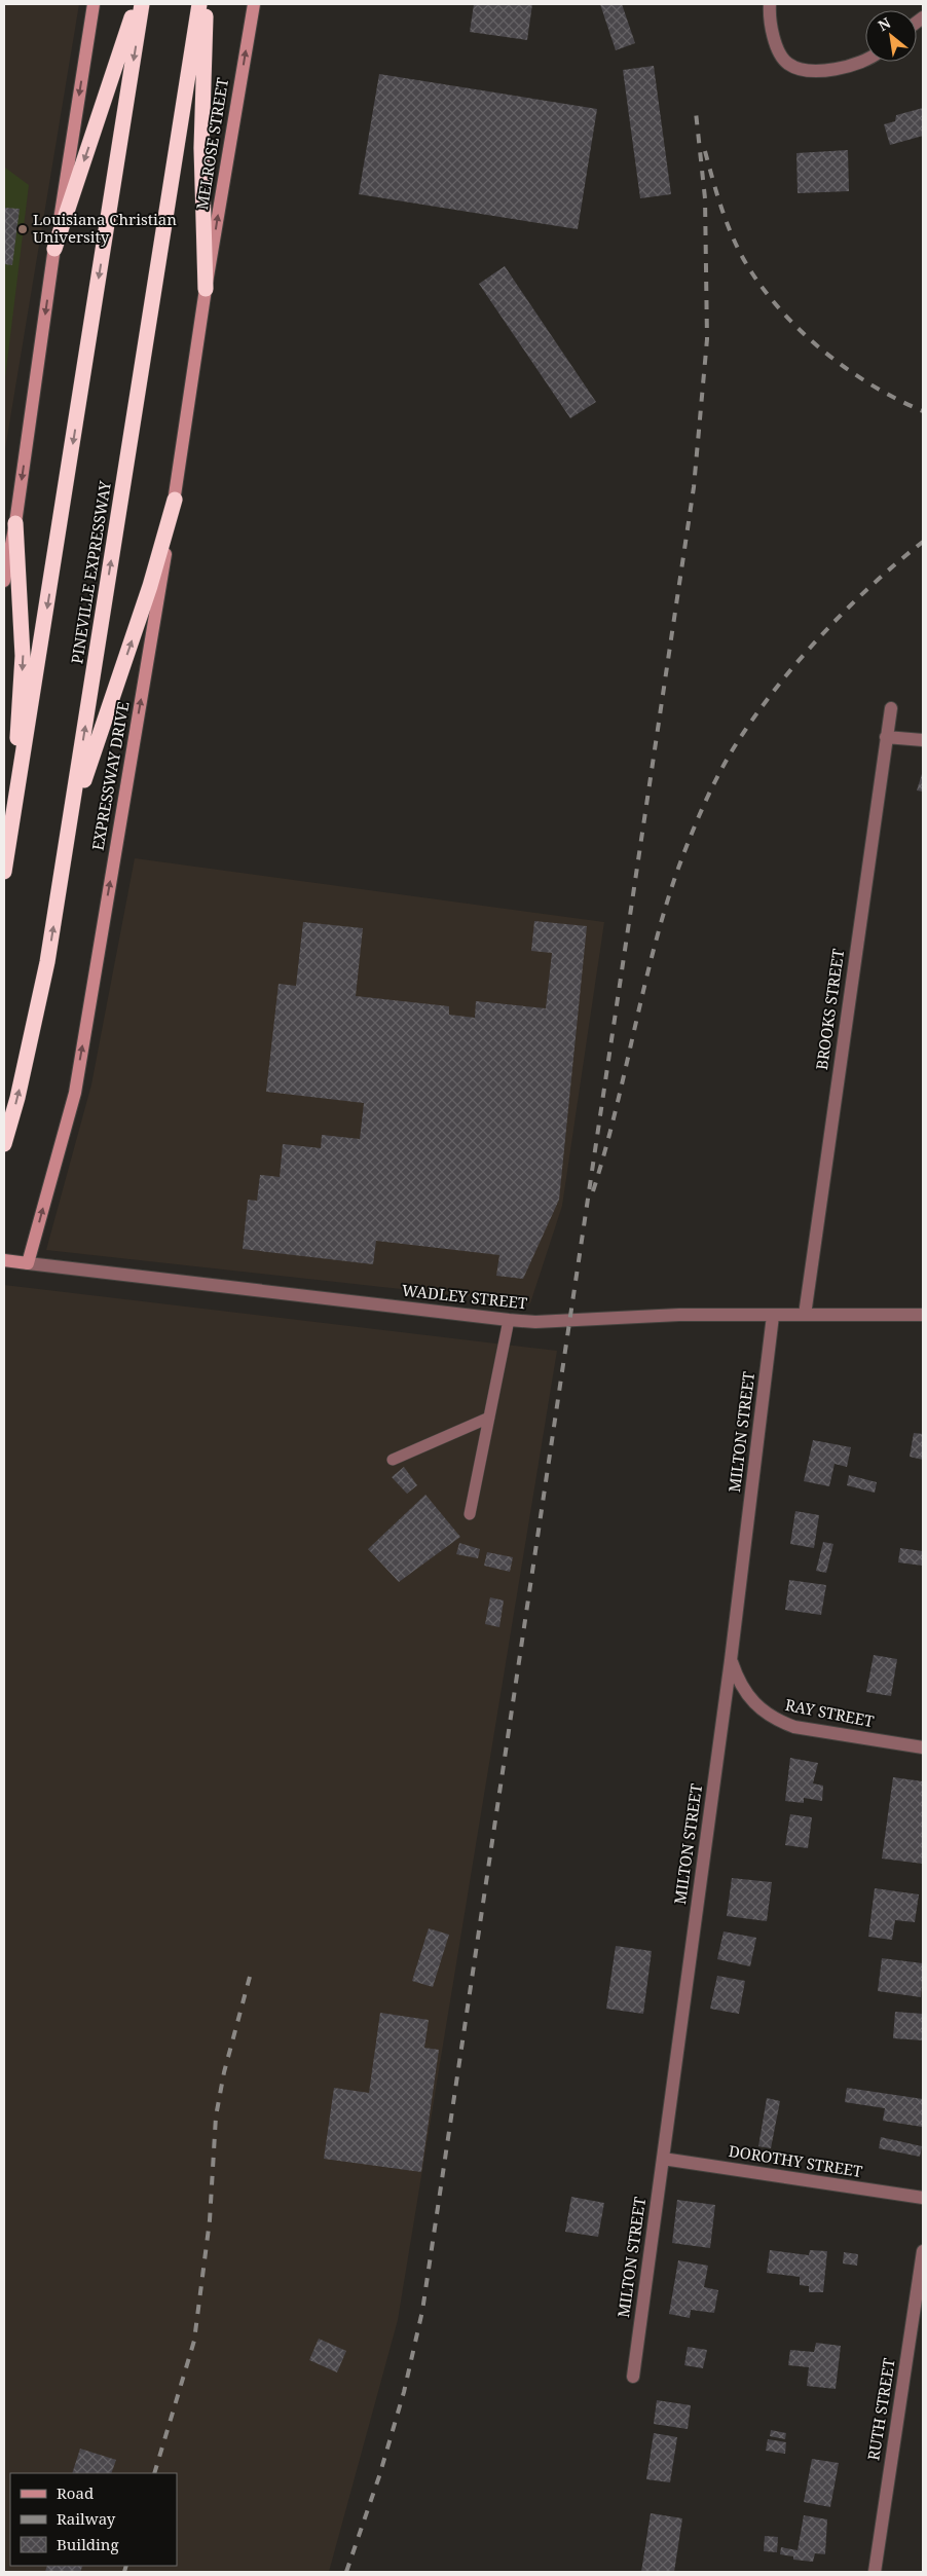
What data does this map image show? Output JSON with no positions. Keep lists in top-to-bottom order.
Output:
{
  "streets": {
    "highway": ["PINEVILLE EXPRESSWAY"],
    "main road": ["MELROSE STREET", "EXPRESSWAY DRIVE", "WADLEY STREET"],
    "street": [
      "BROOKS STREET",
      "MILTON STREET",
      "RAY STREET",
      "DOROTHY STREET",
      "RUTH STREET"
    ]
  },
  "crossings": [
    ["MELROSE STREET", "EXPRESSWAY DRIVE"],
    ["EXPRESSWAY DRIVE", "WADLEY STREET"],
    ["BROOKS STREET", "WADLEY STREET"],
    ["WADLEY STREET", "MILTON STREET"],
    ["MILTON STREET", "RAY STREET"],
    ["MILTON STREET", "DOROTHY STREET"]
  ],
  "one_way": ["MELROSE STREET", "EXPRESSWAY DRIVE"],
  "places": ["Louisiana Christian University"],
  "legend": ["Road", "Railway", "Building"],
  "north": "top left"
}
